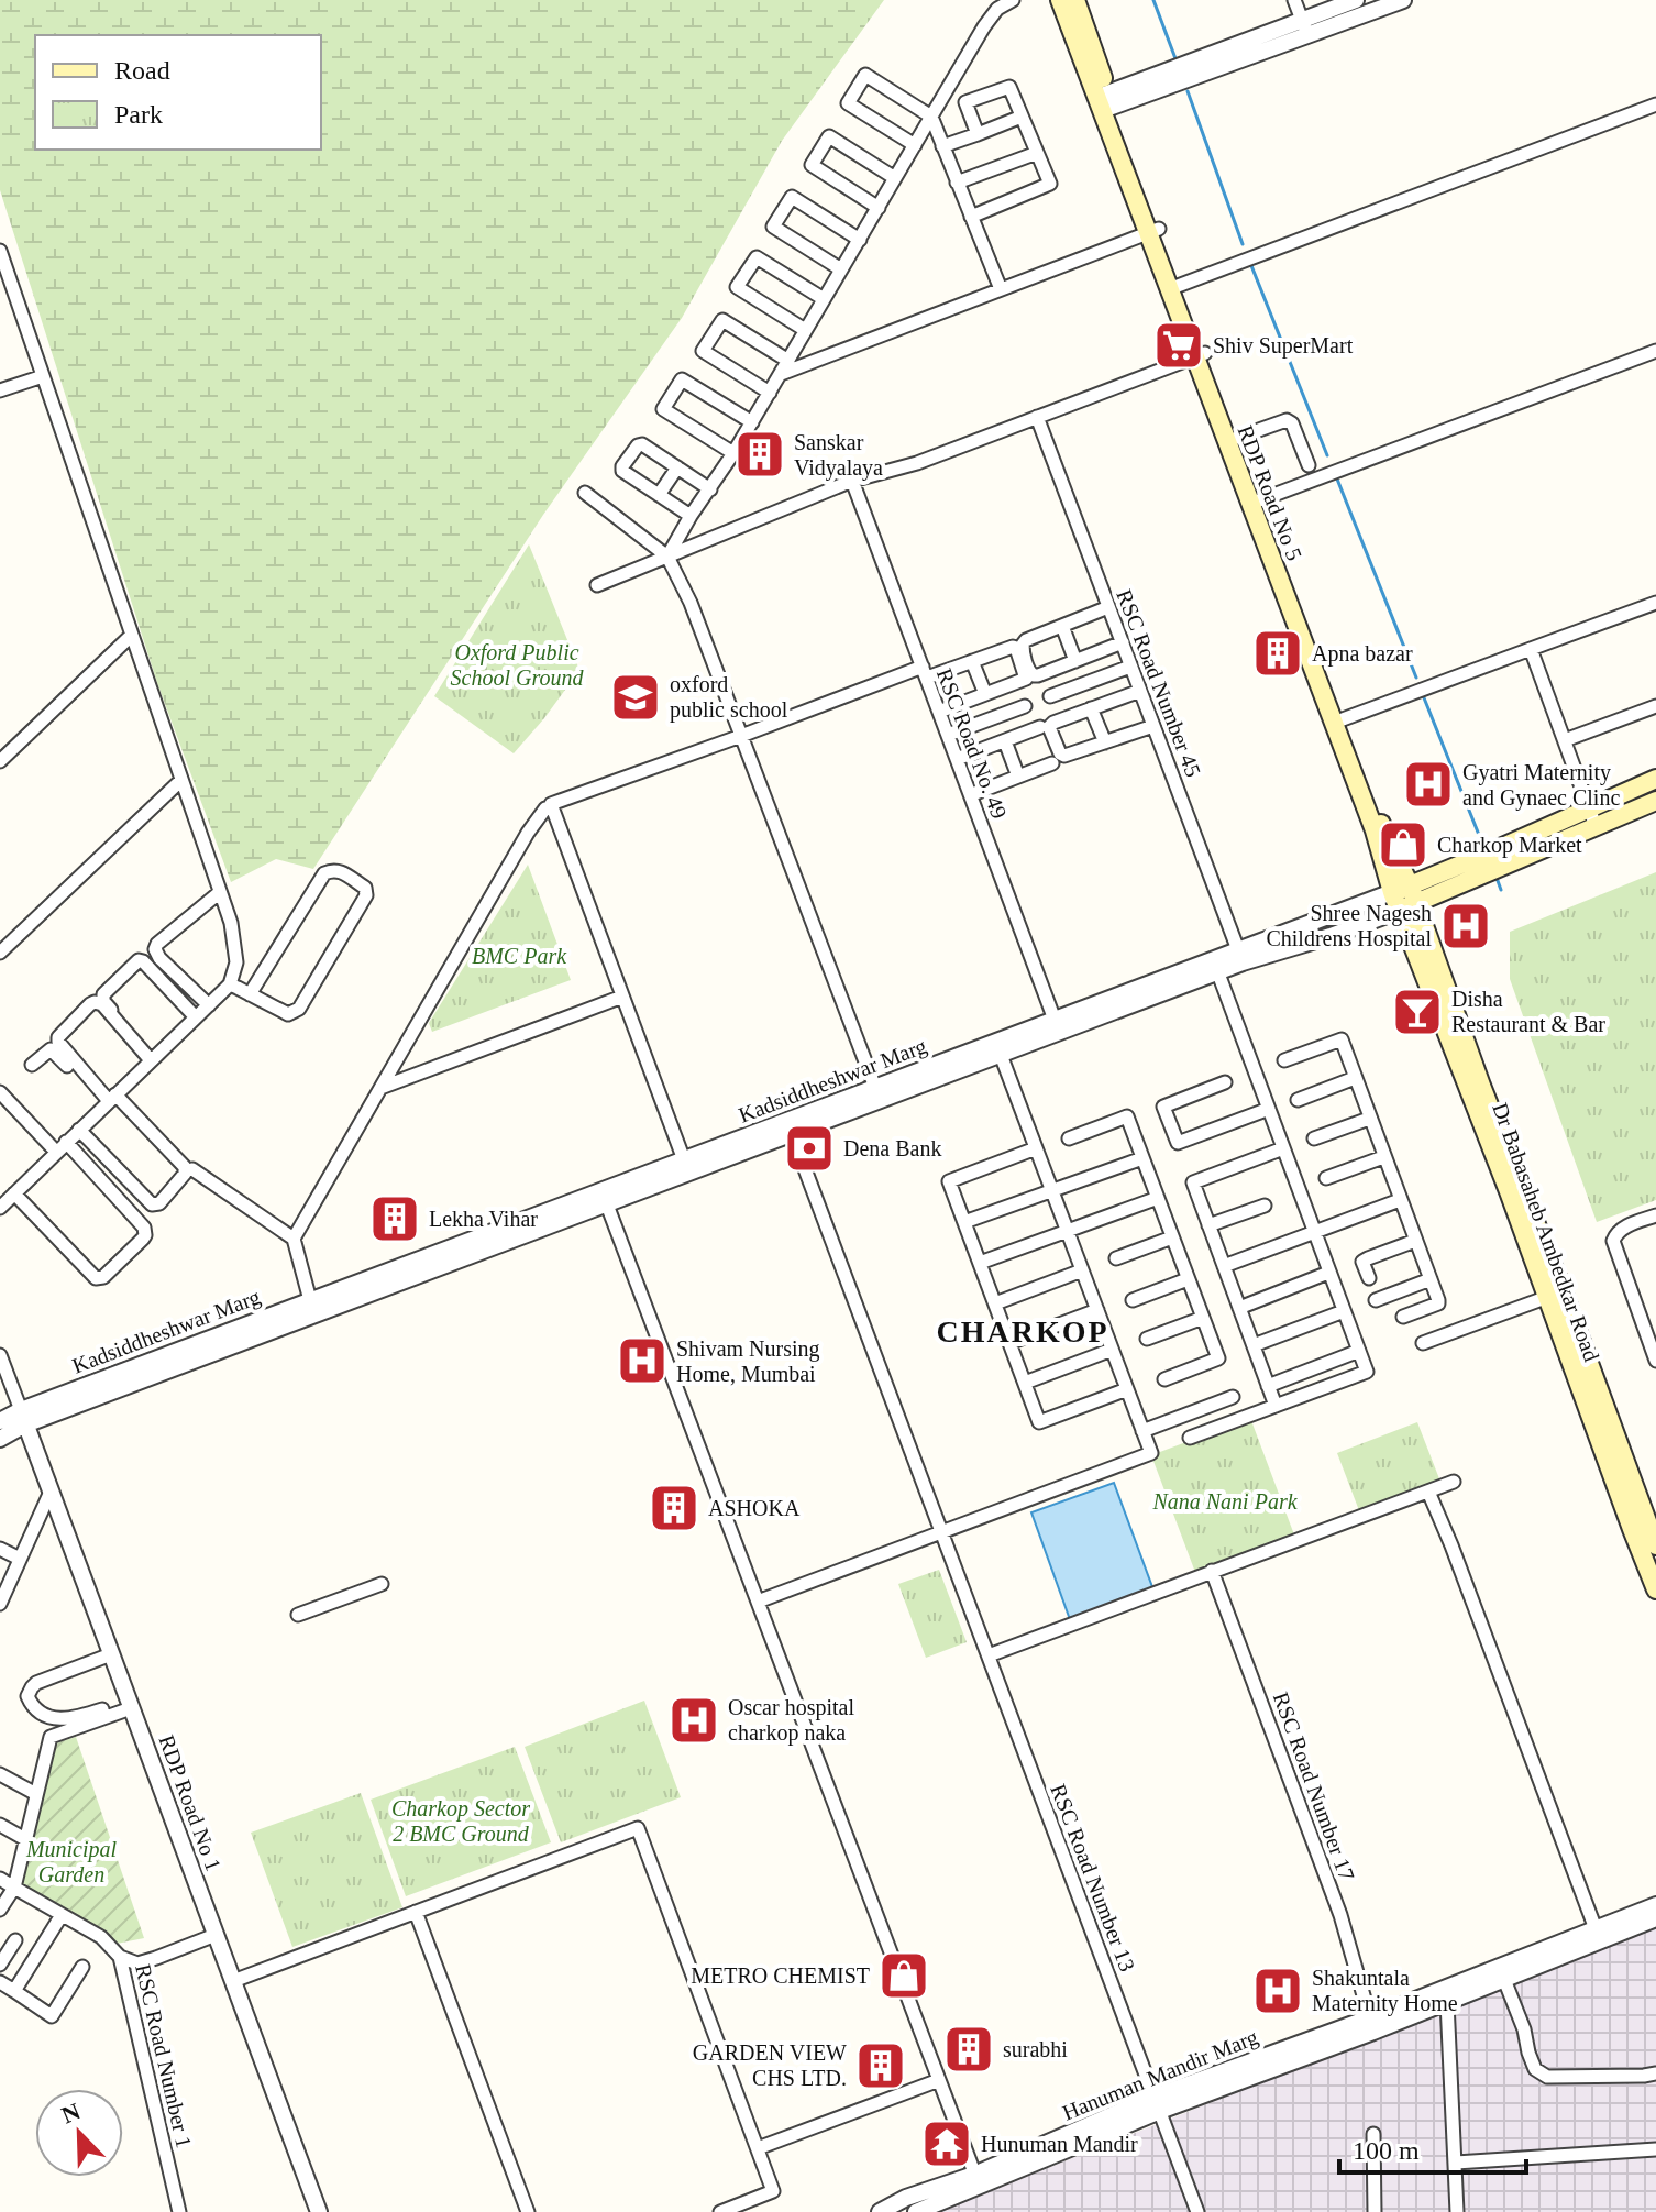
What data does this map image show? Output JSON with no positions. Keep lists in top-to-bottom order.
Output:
{
  "streets": {
    "main road": ["RDP Road No 5", "Kadsiddheshwar Marg", "Dr Babasaheb Ambedkar Road"],
    "street": [
      "RSC Road Number 45",
      "RSC Road No. 49",
      "RSC Road Number 17",
      "RDP Road No 1",
      "RSC Road Number 13",
      "RSC Road Number 1",
      "Hanuman Mandir Marg"
    ]
  },
  "crossings": [
    ["RDP Road No 5", "Kadsiddheshwar Marg"],
    ["RDP Road No 5", "Dr Babasaheb Ambedkar Road"],
    ["RSC Road Number 45", "Kadsiddheshwar Marg"],
    ["RSC Road No. 49", "Kadsiddheshwar Marg"],
    ["Kadsiddheshwar Marg", "Dr Babasaheb Ambedkar Road"],
    ["Kadsiddheshwar Marg", "RDP Road No 1"],
    ["Kadsiddheshwar Marg", "RSC Road Number 13"],
    ["RSC Road Number 17", "Hanuman Mandir Marg"],
    ["RDP Road No 1", "RSC Road Number 1"],
    ["RSC Road Number 13", "Hanuman Mandir Marg"]
  ],
  "districts": ["CHARKOP"],
  "parks": [
    "Oxford Public School Ground",
    "BMC Park",
    "Nana Nani Park",
    "Charkop Sector 2 BMC Ground",
    "Municipal Garden"
  ],
  "places": {
    "supermarket": ["Shiv SuperMart"],
    "building": [
      "Sanskar Vidyalaya",
      "Apna bazar",
      "Lekha Vihar",
      "ASHOKA",
      "surabhi",
      "GARDEN VIEW CHS LTD."
    ],
    "school or university": ["oxford public school"],
    "hospital": [
      "Gyatri Maternity and Gynaec Clinc",
      "Shree Nagesh Childrens Hospital",
      "Shivam Nursing Home, Mumbai",
      "Oscar hospital charkop naka",
      "Shakuntala Maternity Home"
    ],
    "shop": ["Charkop Market", "METRO CHEMIST"],
    "bar": ["Disha Restaurant & Bar"],
    "bank": ["Dena Bank"],
    "temple": ["Hunuman Mandir"]
  },
  "legend": ["Road", "Park"],
  "scale_bar": "100 m",
  "north": "top left"
}
